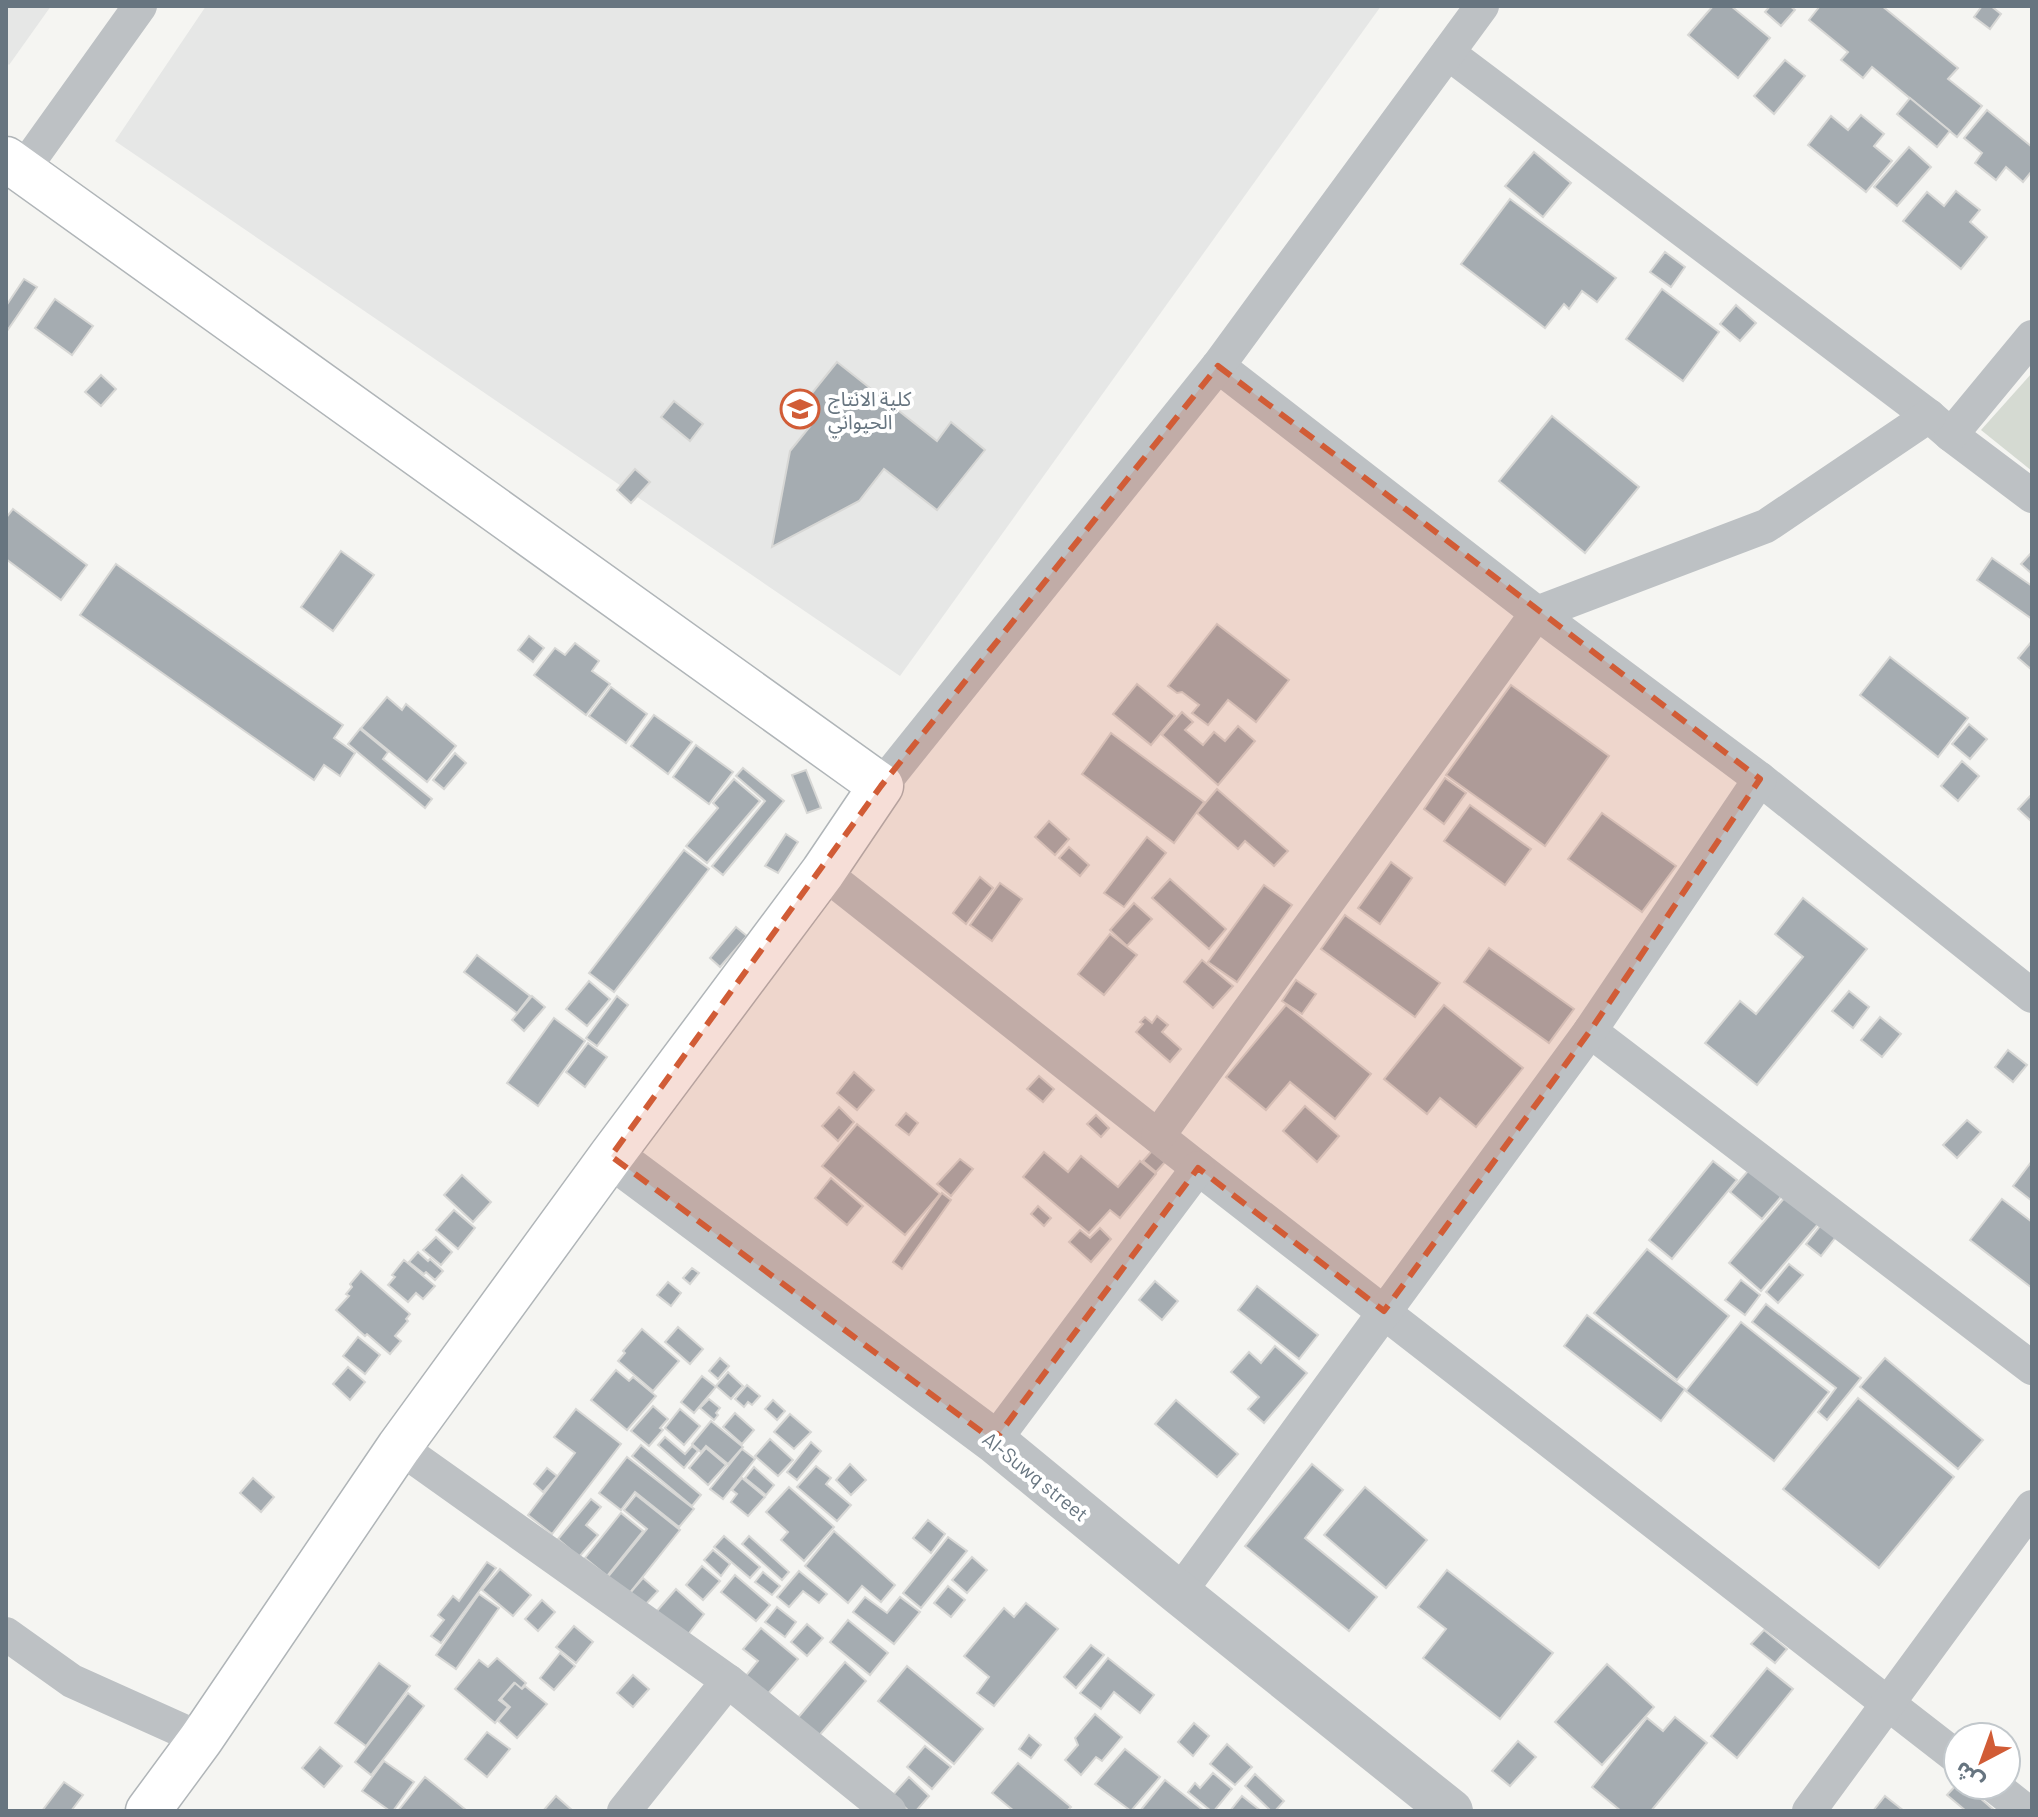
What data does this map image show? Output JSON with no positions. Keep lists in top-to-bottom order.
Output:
{
  "streets": {
    "street": ["Al-Suwq street"]
  },
  "places": {
    "school or university": ["كلية الانتاج الحيواني"]
  },
  "north": "bottom left"
}
